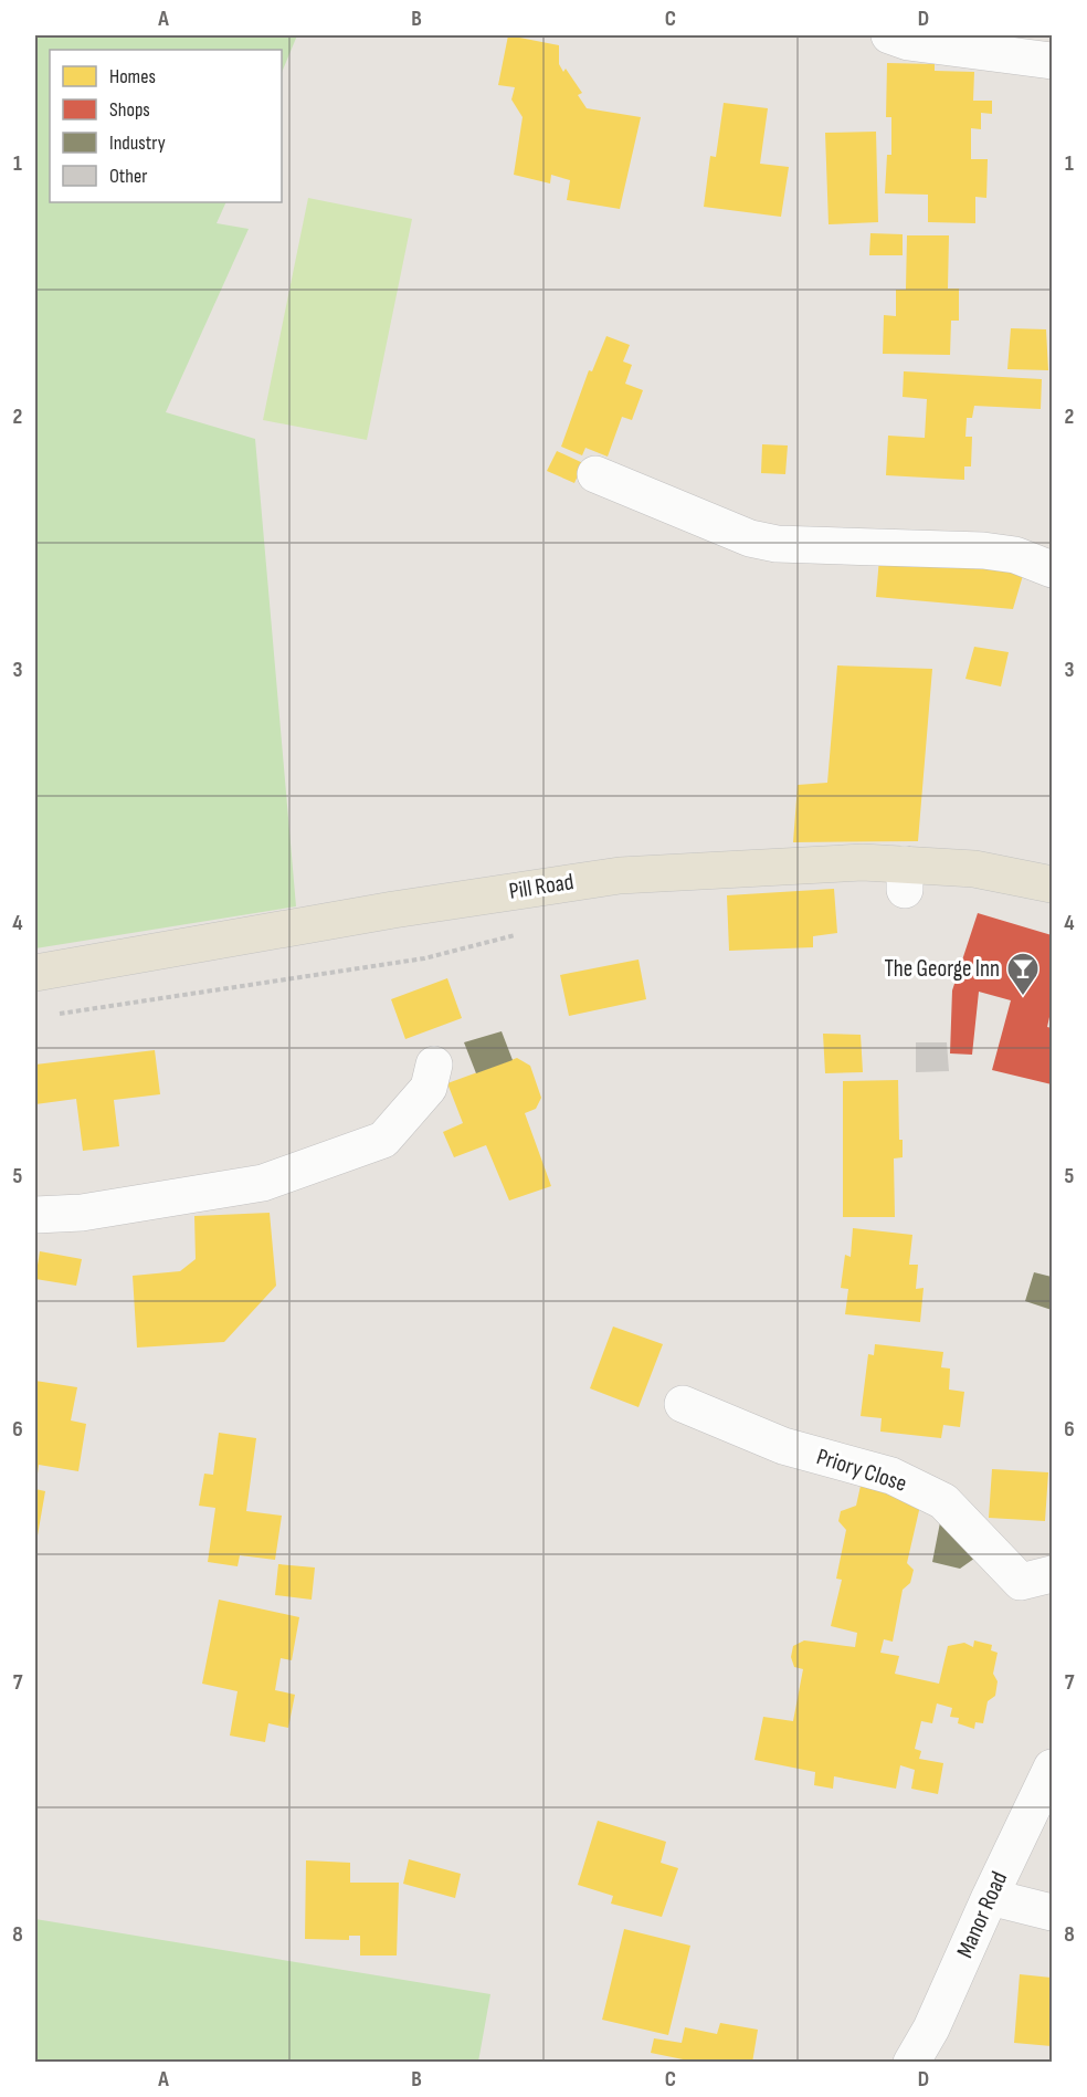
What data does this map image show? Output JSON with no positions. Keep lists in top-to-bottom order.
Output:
{
  "streets": {
    "main road": ["Pill Road"],
    "street": ["Priory Close", "Manor Road"]
  },
  "places": {
    "bar": ["The George Inn"]
  },
  "legend": [
    "Homes",
    "Shops",
    "Industry",
    "Other"
  ],
  "grid": {
    "columns": [
      "A",
      "B",
      "C",
      "D"
    ],
    "rows": [
      "1",
      "2",
      "3",
      "4",
      "5",
      "6",
      "7",
      "8"
    ]
  }
}
